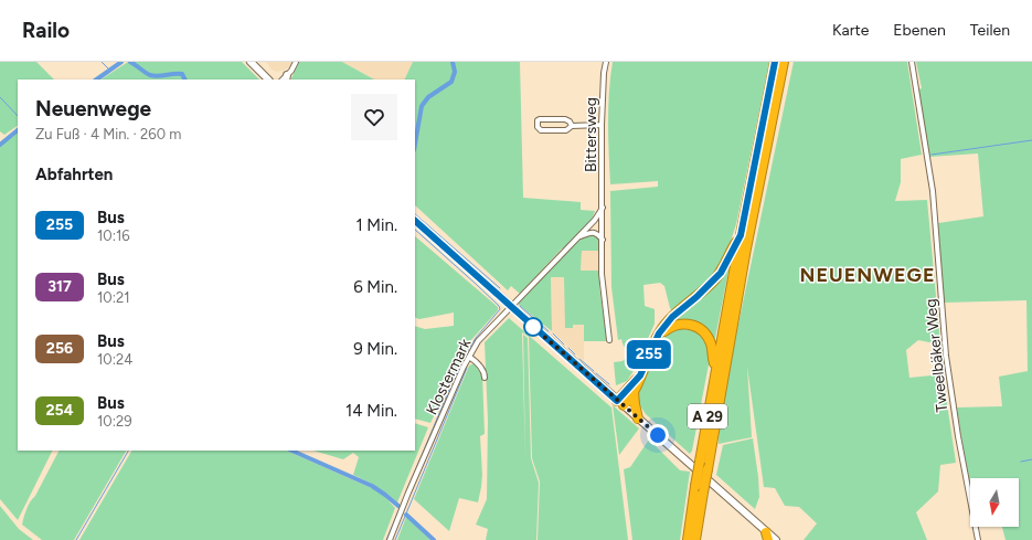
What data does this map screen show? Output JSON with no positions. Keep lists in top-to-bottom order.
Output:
{
  "streets": {
    "highway": ["A 29"],
    "street": ["Bittersweg", "Tweelbäker Weg", "Klostermark"]
  },
  "districts": ["NEUENWEGE"],
  "lines": ["bus line 255"],
  "north": "bottom",
  "page": {
    "header": "Railo",
    "nav": ["Karte", "Ebenen", "Teilen"],
    "on_map": "255",
    "heading": [
      ["Neuenwege", "Zu Fuß · 4 Min. · 260 m"],
      "Abfahrten"
    ],
    "list": [
      {
        "mark": "255",
        "name": "Bus",
        "note": "10:16",
        "value": "1 Min."
      },
      {
        "mark": "317",
        "name": "Bus",
        "note": "10:21",
        "value": "6 Min."
      },
      {
        "mark": "256",
        "name": "Bus",
        "note": "10:24",
        "value": "9 Min."
      },
      {
        "mark": "254",
        "name": "Bus",
        "note": "10:29",
        "value": "14 Min."
      }
    ]
  }
}
